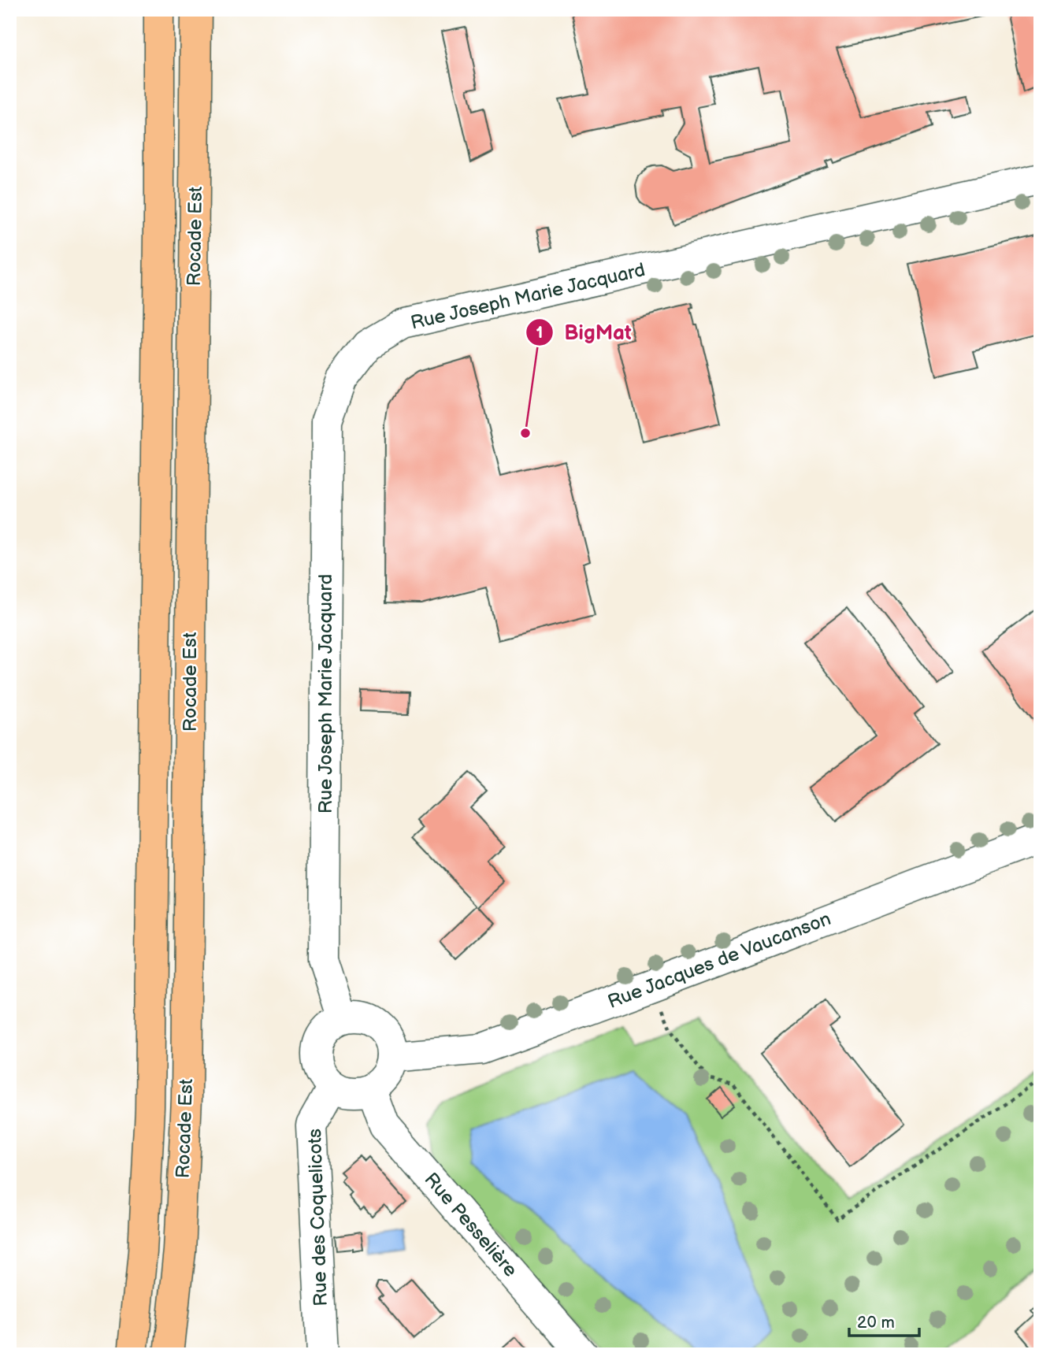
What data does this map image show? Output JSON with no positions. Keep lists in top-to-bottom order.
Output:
{
  "streets": {
    "highway": ["Rocade Est"],
    "street": [
      "Rue Joseph Marie Jacquard",
      "Rue Jacques de Vaucanson",
      "Rue des Coquelicots",
      "Rue Pesselière"
    ]
  },
  "crossings": [
    ["Rue Joseph Marie Jacquard", "Rue Jacques de Vaucanson"],
    ["Rue Joseph Marie Jacquard", "Rue des Coquelicots"],
    ["Rue Joseph Marie Jacquard", "Rue Pesselière"],
    ["Rue Jacques de Vaucanson", "Rue des Coquelicots"],
    ["Rue Jacques de Vaucanson", "Rue Pesselière"],
    ["Rue des Coquelicots", "Rue Pesselière"]
  ],
  "places": ["BigMat"],
  "scale_bar": "20 m"
}
